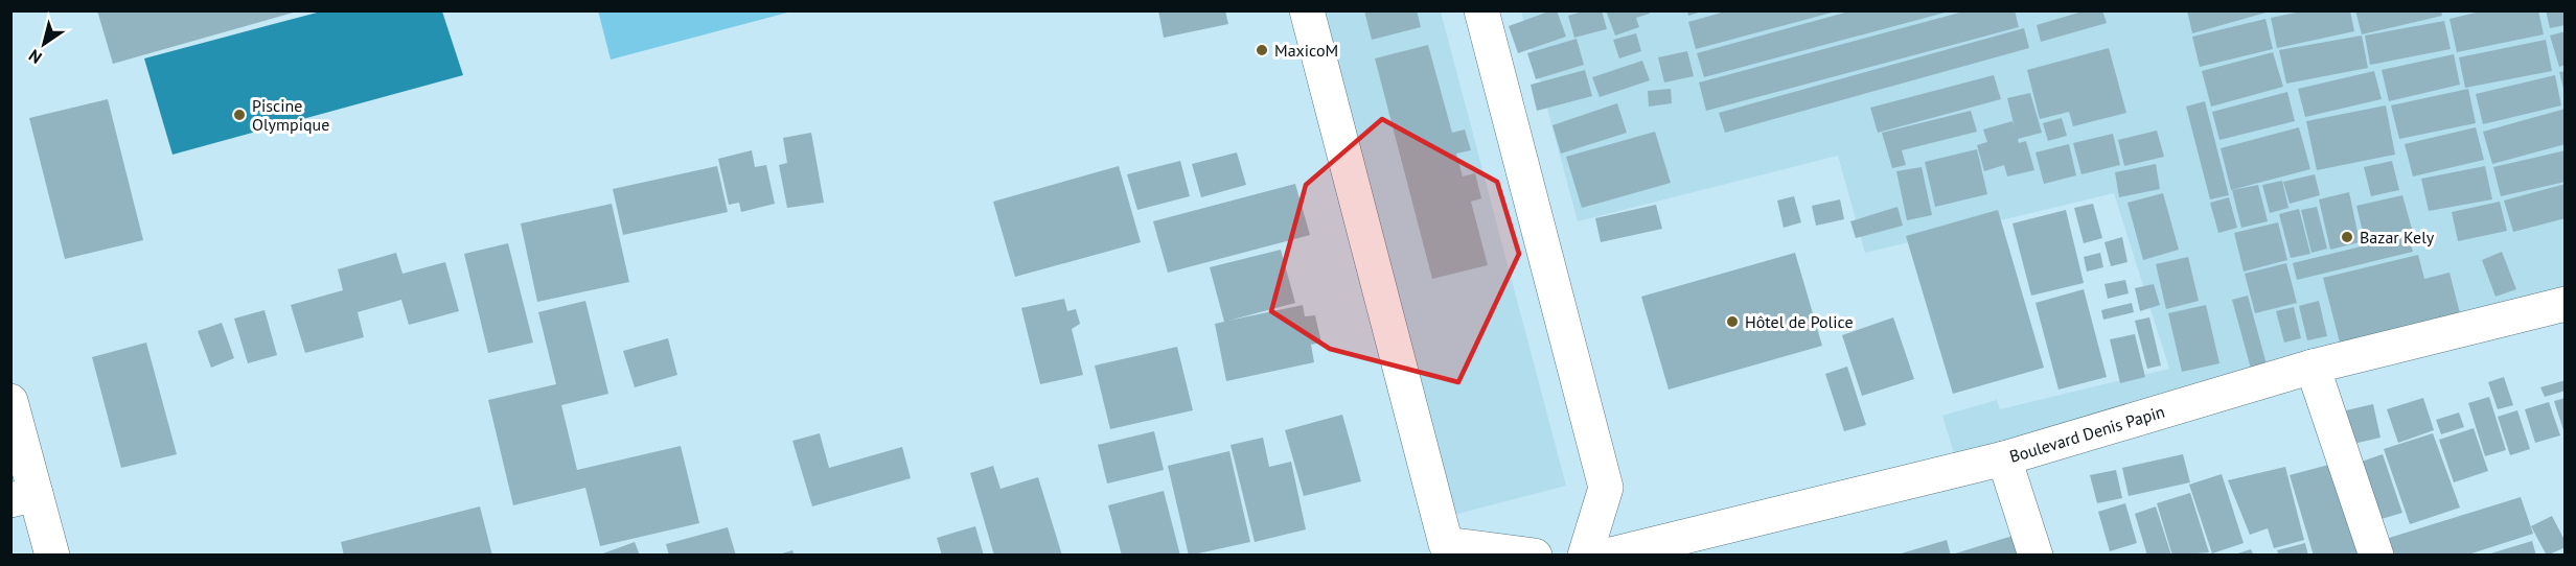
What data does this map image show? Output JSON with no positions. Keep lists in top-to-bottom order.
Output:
{
  "streets": {
    "street": ["Boulevard Denis Papin"]
  },
  "places": [
    "MaxicoM",
    "Piscine Olympique",
    "Bazar Kely",
    "Hôtel de Police"
  ],
  "north": "bottom left"
}
